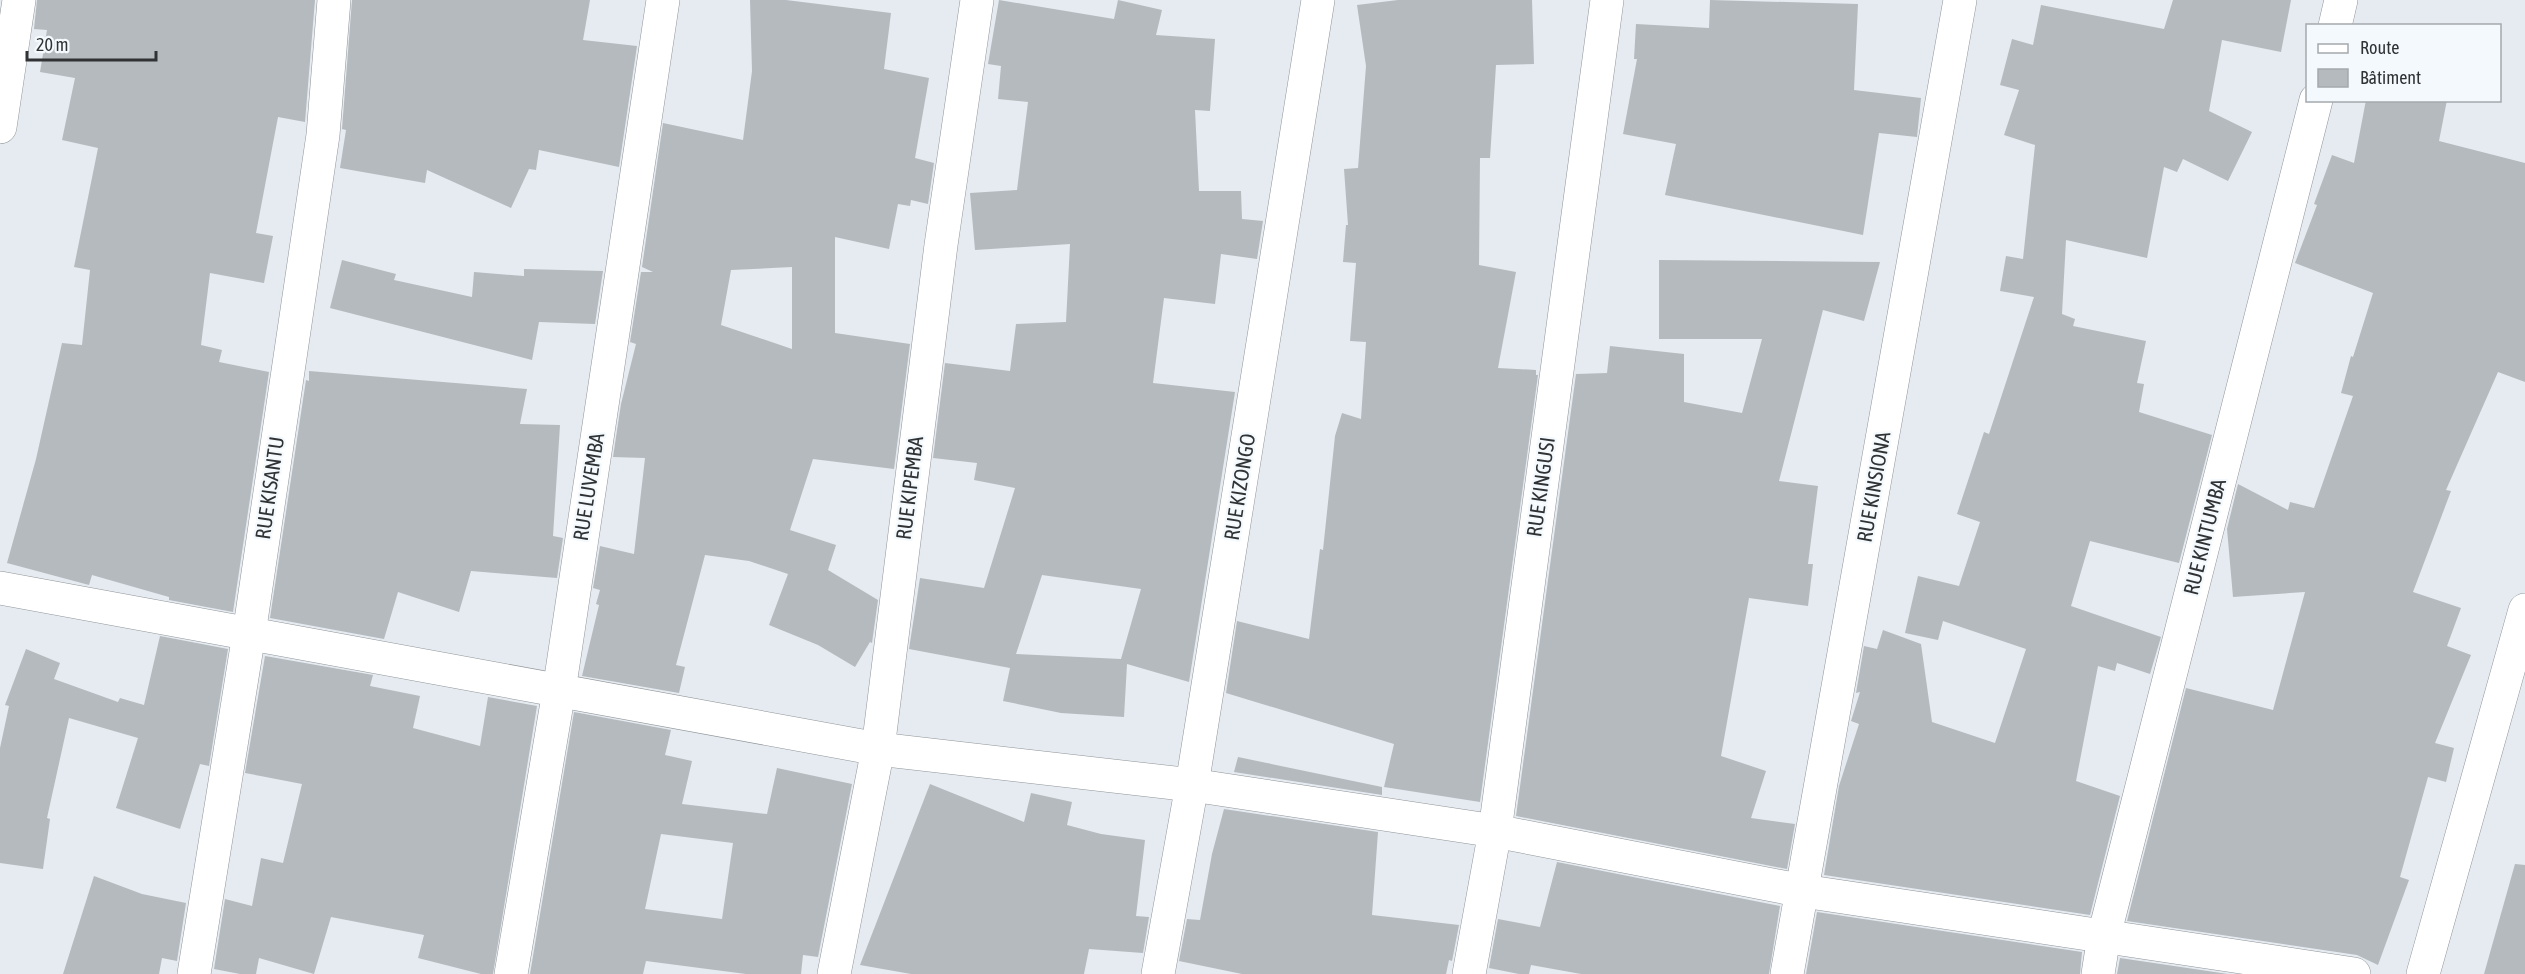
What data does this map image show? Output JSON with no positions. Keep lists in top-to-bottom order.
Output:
{
  "streets": {
    "street": [
      "RUE LUVEMBA",
      "RUE KIZONGO",
      "RUE KINGUSI",
      "RUE KINSIONA",
      "RUE KISANTU",
      "RUE KIPEMBA",
      "RUE KINTUMBA"
    ]
  },
  "legend": ["Route", "Bâtiment"],
  "scale_bar": "20 m"
}
